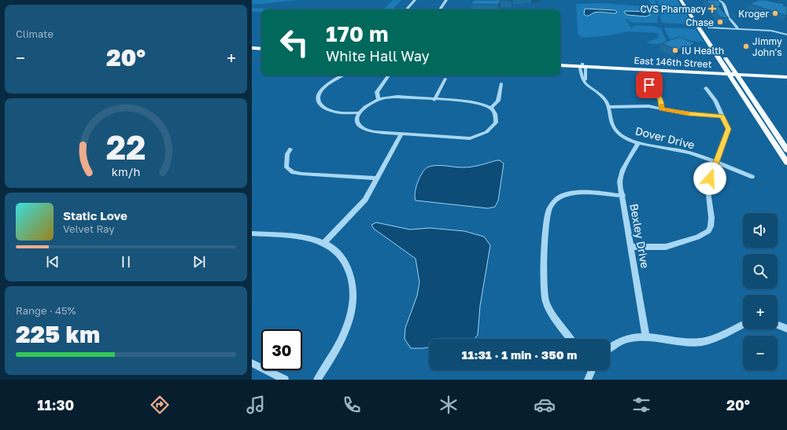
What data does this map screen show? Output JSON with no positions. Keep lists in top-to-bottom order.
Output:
{
  "streets": {
    "main road": ["East 146th Street"],
    "street": ["Dover Drive", "Bexley Drive"]
  },
  "crossings": [
    ["East 146th Street", "Dover Drive"],
    ["Dover Drive", "Bexley Drive"]
  ],
  "places": {
    "health": ["CVS Pharmacy"],
    "other": [
      "Kroger",
      "Chase",
      "Jimmy John's",
      "IU Health"
    ]
  },
  "page": {
    "tile": [
      "Climate",
      ["Range · 45%", "225 km"]
    ],
    "turn": ["170 m", "White Hall Way"],
    "heat": ["−", "20°", "+"],
    "song": ["Static Love", "Velvet Ray"],
    "map_buttons": ["+", "−"],
    "limit": "30",
    "trip": "11:31 · 1 min · 350 m",
    "tabs": ["11:30", "20°"],
    "gauge": ["22", "km/h"]
  }
}
